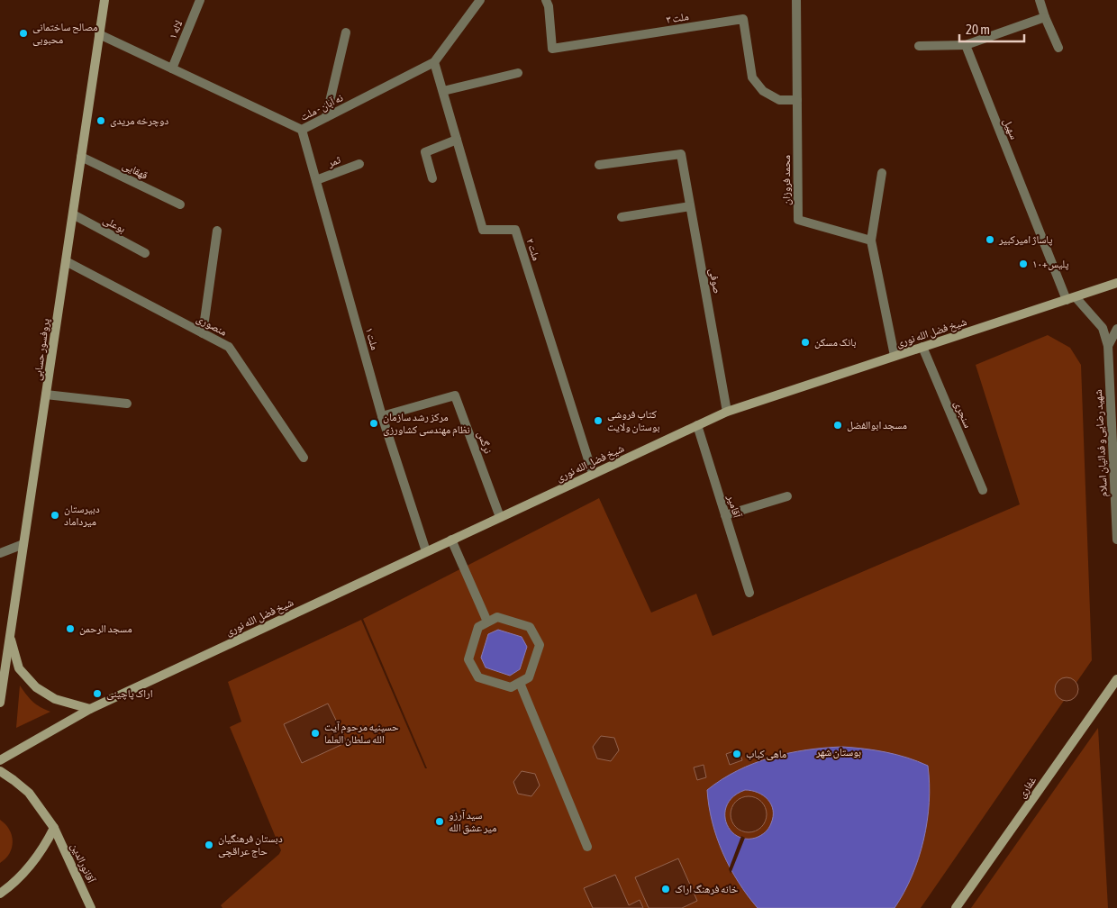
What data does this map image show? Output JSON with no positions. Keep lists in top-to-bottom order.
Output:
{
  "streets": {
    "street": [
      "ملت ۳",
      "لاله ۱",
      "نه آبان - ملت",
      "سهیل",
      "ثمر",
      "قهقایی",
      "محمد فروزان",
      "بوعلی",
      "ملت ۲",
      "صوفی",
      "منصوری",
      "شیخ فضل الله نوری",
      "ملت ۱",
      "پروفسور حسابی",
      "سنجری",
      "نرگس",
      "شهید رضایی و فدائیان اسلام",
      "آقامیر",
      "غفاری",
      "آقانورالدین"
    ]
  },
  "crossings": [
    ["ملت ۳", "محمد فروزان"],
    ["لاله ۱", "نه آبان - ملت"],
    ["نه آبان - ملت", "ملت ۲"],
    ["نه آبان - ملت", "ملت ۱"],
    ["نه آبان - ملت", "پروفسور حسابی"],
    ["سهیل", "شیخ فضل الله نوری"],
    ["سهیل", "شهید رضایی و فدائیان اسلام"],
    ["ثمر", "ملت ۱"],
    ["قهقایی", "پروفسور حسابی"],
    ["بوعلی", "پروفسور حسابی"],
    ["ملت ۲", "شیخ فضل الله نوری"],
    ["صوفی", "شیخ فضل الله نوری"],
    ["منصوری", "پروفسور حسابی"],
    ["شیخ فضل الله نوری", "ملت ۱"],
    ["شیخ فضل الله نوری", "سنجری"],
    ["شیخ فضل الله نوری", "نرگس"],
    ["شیخ فضل الله نوری", "شهید رضایی و فدائیان اسلام"],
    ["شیخ فضل الله نوری", "آقامیر"],
    ["ملت ۱", "نرگس"]
  ],
  "parks": ["بوستان شهر"],
  "places": [
    "مصالح ساختمانی محبوبی",
    "دوچرخه مریدی",
    "پاساژ امیرکبیر",
    "پلیس+۱۰",
    "بانک مسکن",
    "کتاب فروشی بوستان ولایت",
    "مرکز رشد سازمان نظام مهندسی کشاورزی",
    "مسجد ابوالفضل",
    "دبیرستان میرداماد",
    "مسجد الرحمن",
    "اراک پاچینی",
    "حسینیه مرحوم آیت الله سلطان العلما",
    "ماهی کباب",
    "سید آرزو میر عشق الله",
    "دبستان فرهنگیان حاج عراقچی",
    "خانه فرهنگ اراک"
  ],
  "scale_bar": "20 m"
}
